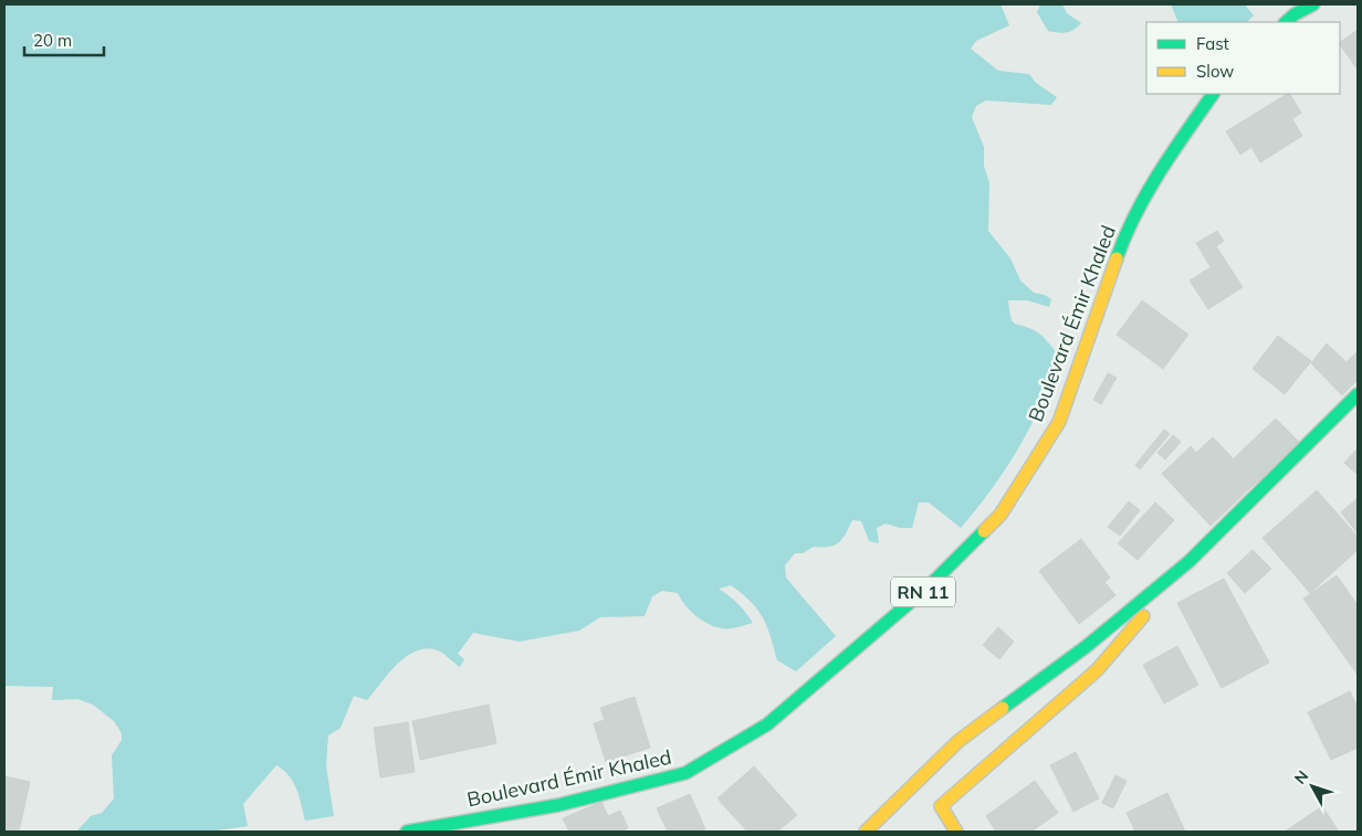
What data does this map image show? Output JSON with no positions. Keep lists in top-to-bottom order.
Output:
{
  "streets": {
    "main road": ["Boulevard Émir Khaled", "RN 11"]
  },
  "legend": ["Fast", "Slow"],
  "scale_bar": "20 m",
  "north": "top left"
}
